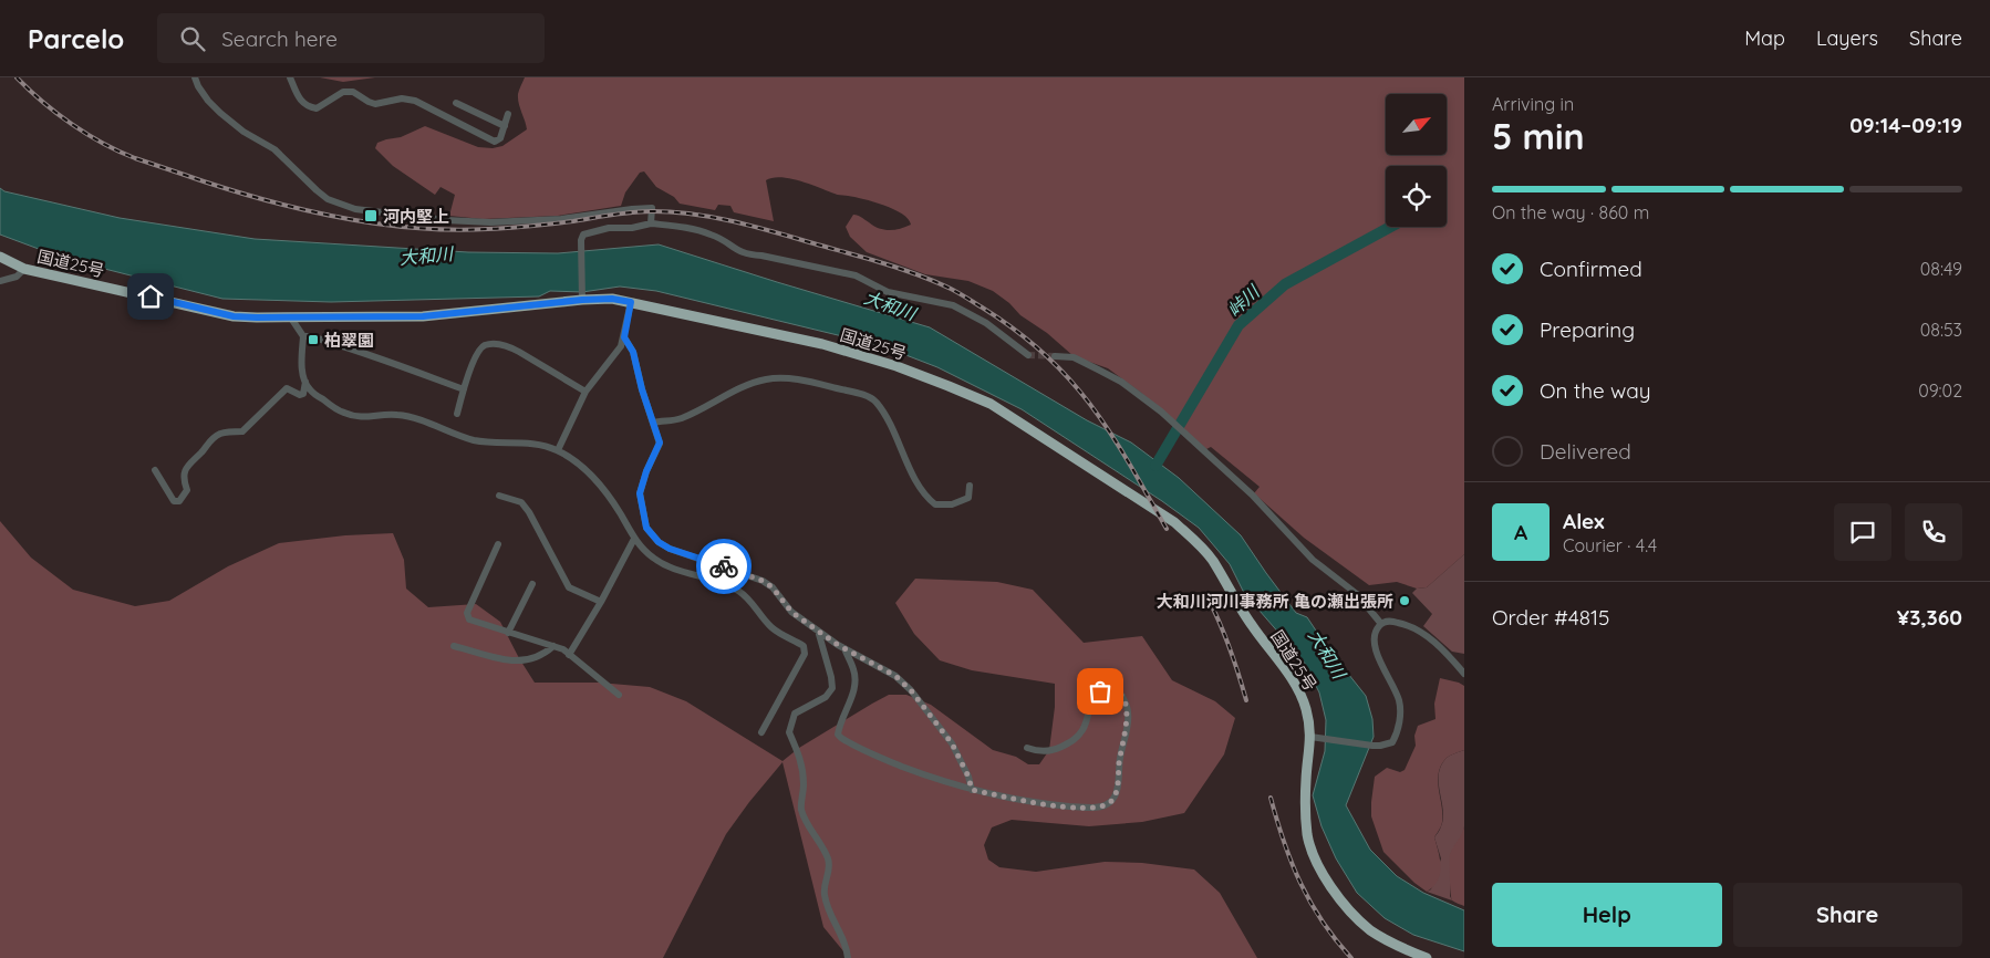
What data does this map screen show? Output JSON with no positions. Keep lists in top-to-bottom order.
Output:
{
  "streets": {
    "highway": ["国道25号"]
  },
  "water": ["大和川", "峠川"],
  "places": {
    "transit": ["河内堅上", "柏翠園"],
    "other": ["大和川河川事務所 亀の瀬出張所"]
  },
  "north": "top right",
  "page": {
    "header": "Parcelo",
    "search": "Search here",
    "nav": ["Map", "Layers", "Share"],
    "heading": ["5 min", "Arriving in", "09:14–09:19"],
    "panel": [
      "Alex",
      "Courier · 4.4",
      "Order #4815",
      "¥3,360"
    ],
    "bar": "On the way · 860 m",
    "list": [
      ["Confirmed", "08:49"],
      ["Preparing", "08:53"],
      ["On the way", "09:02"],
      "Delivered"
    ],
    "round": "A",
    "buttons": ["Help", "Share"]
  }
}
